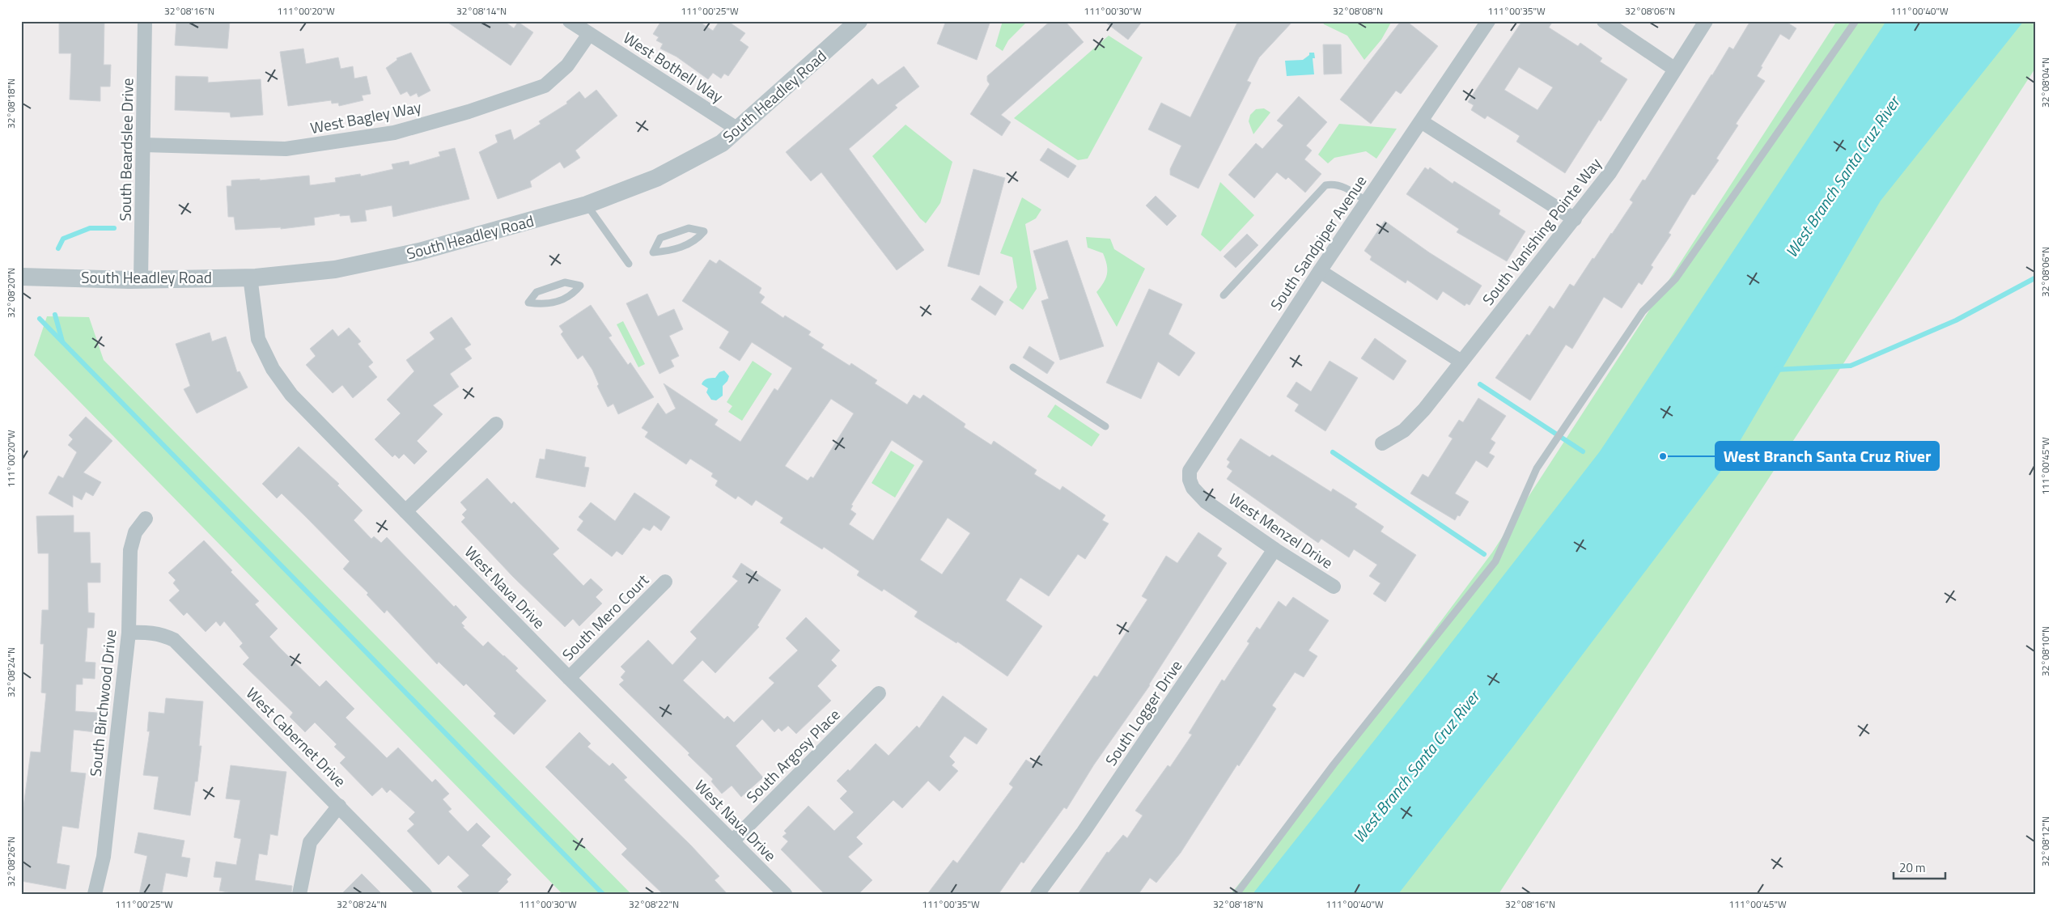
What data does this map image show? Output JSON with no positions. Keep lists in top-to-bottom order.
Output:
{
  "streets": {
    "street": [
      "West Bothell Way",
      "South Headley Road",
      "West Bagley Way",
      "South Beardslee Drive",
      "South Vanishing Pointe Way",
      "South Sandpiper Avenue",
      "West Menzel Drive",
      "West Nava Drive",
      "South Mero Court",
      "South Birchwood Drive",
      "South Logger Drive",
      "West Cabernet Drive",
      "South Argosy Place"
    ]
  },
  "crossings": [
    ["West Bothell Way", "South Headley Road"],
    ["West Bothell Way", "West Bagley Way"],
    ["South Headley Road", "South Beardslee Drive"],
    ["South Headley Road", "West Nava Drive"],
    ["West Bagley Way", "South Beardslee Drive"],
    ["South Sandpiper Avenue", "West Menzel Drive"],
    ["West Menzel Drive", "South Logger Drive"],
    ["West Nava Drive", "South Mero Court"],
    ["West Nava Drive", "South Argosy Place"],
    ["South Birchwood Drive", "West Cabernet Drive"]
  ],
  "water": ["West Branch Santa Cruz River"],
  "places": ["West Branch Santa Cruz River"],
  "scale_bar": "20 m",
  "coordinates": [
    "32°08'16\"N",
    "111°00'20\"W",
    "32°08'14\"N",
    "111°00'25\"W",
    "111°00'30\"W",
    "32°08'08\"N",
    "111°00'35\"W",
    "32°08'06\"N",
    "111°00'40\"W",
    "32°08'04\"N",
    "32°08'18\"N",
    "32°08'20\"N",
    "111°00'45\"W",
    "32°08'10\"N",
    "32°08'24\"N",
    "32°08'12\"N",
    "32°08'26\"N",
    "32°08'22\"N"
  ]
}
